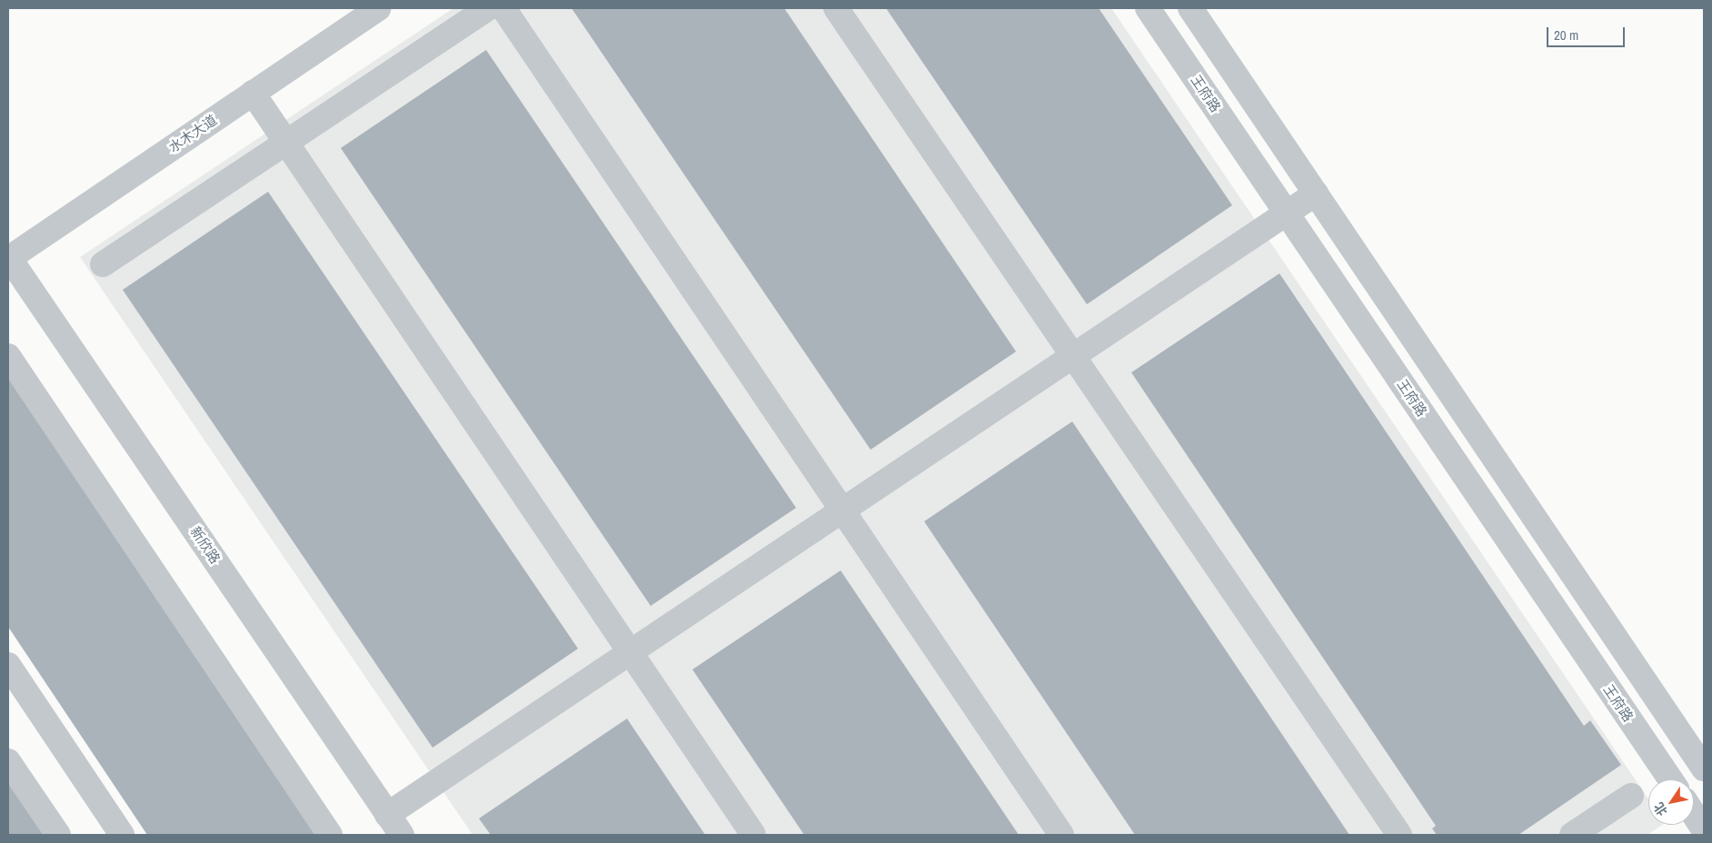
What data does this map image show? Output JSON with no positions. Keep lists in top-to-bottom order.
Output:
{
  "streets": {
    "street": ["王府路", "水木大道", "新欣路"]
  },
  "crossings": [
    ["水木大道", "新欣路"]
  ],
  "scale_bar": "20 m",
  "north": "bottom left"
}
